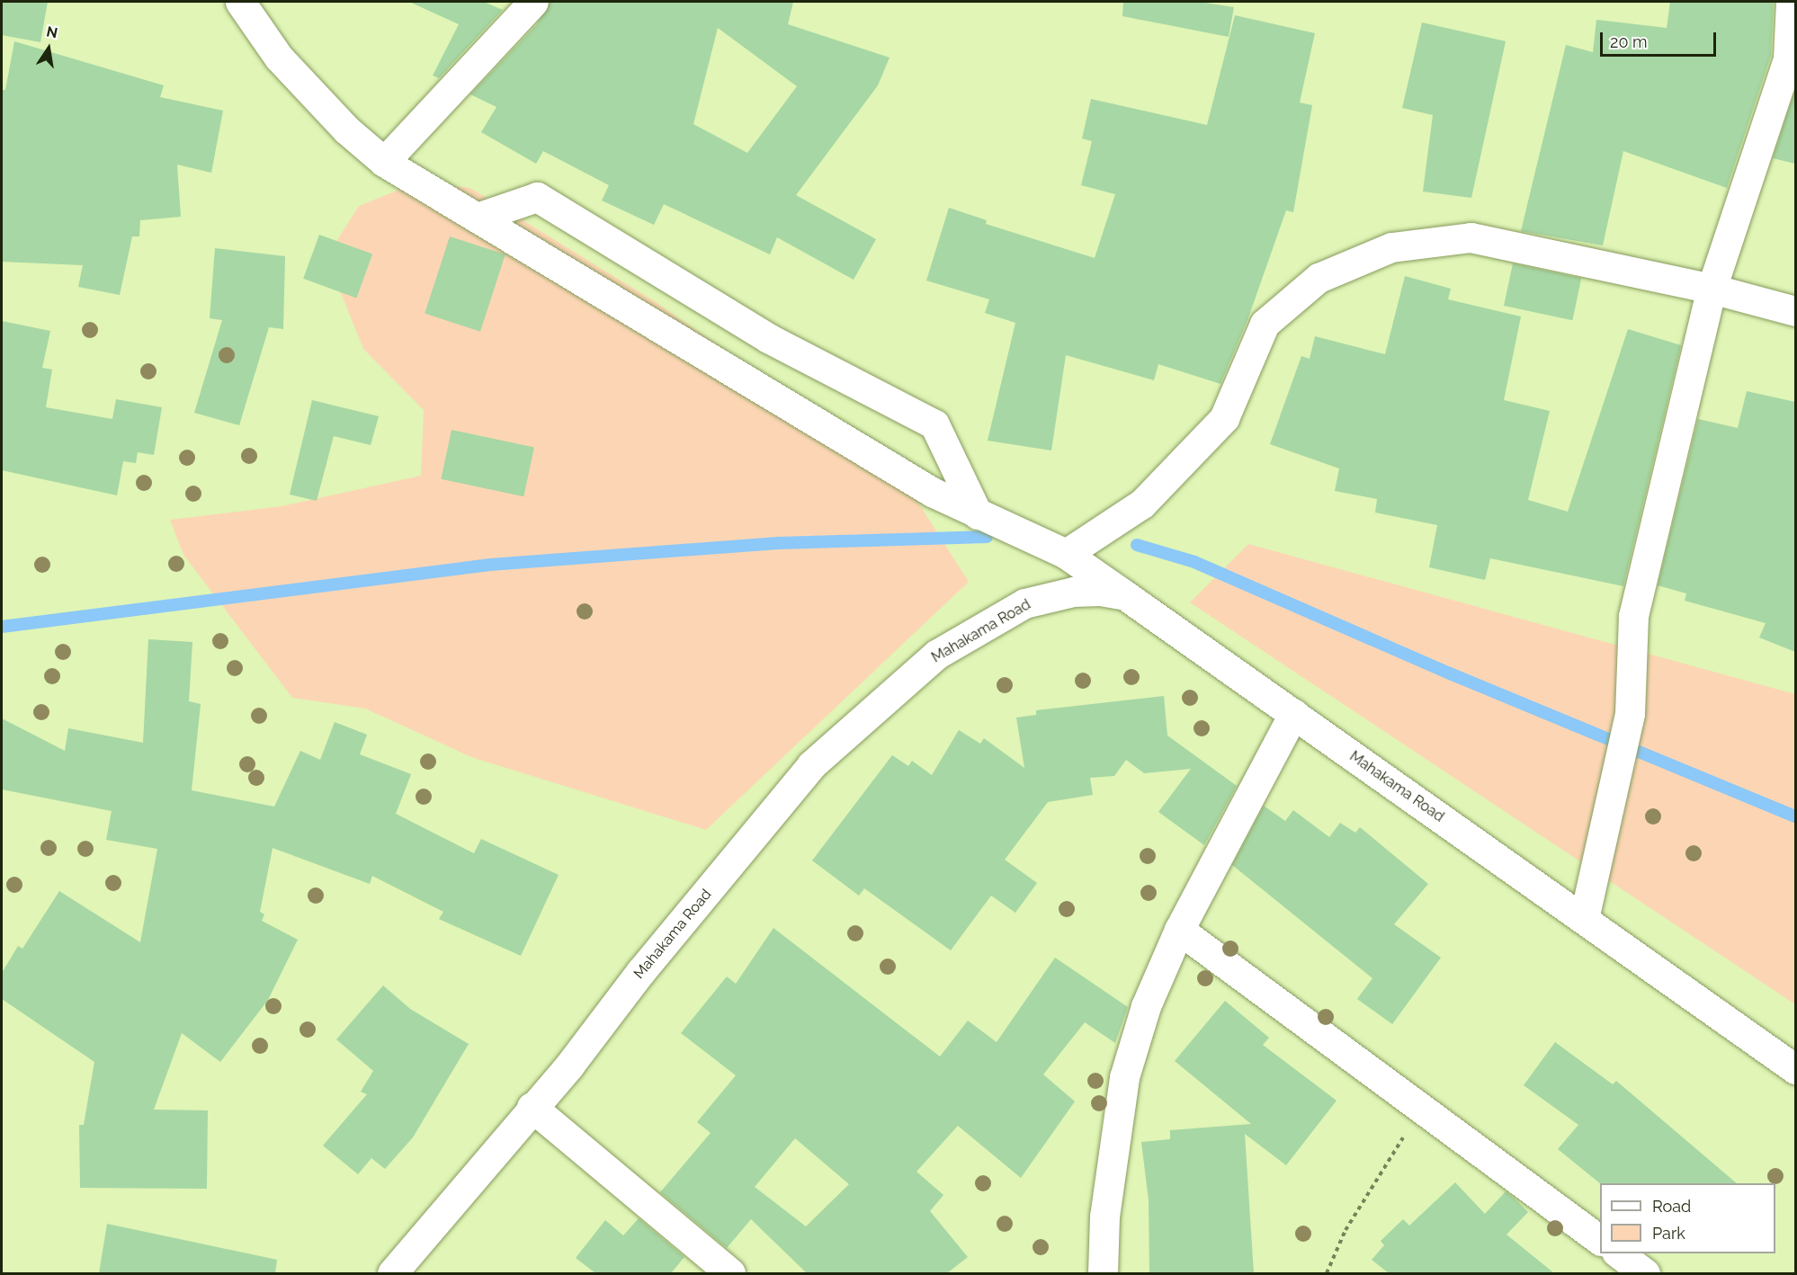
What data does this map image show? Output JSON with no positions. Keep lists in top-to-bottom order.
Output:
{
  "streets": {
    "street": ["Mahakama Road"]
  },
  "legend": ["Road", "Park"],
  "scale_bar": "20 m",
  "north": "top"
}
